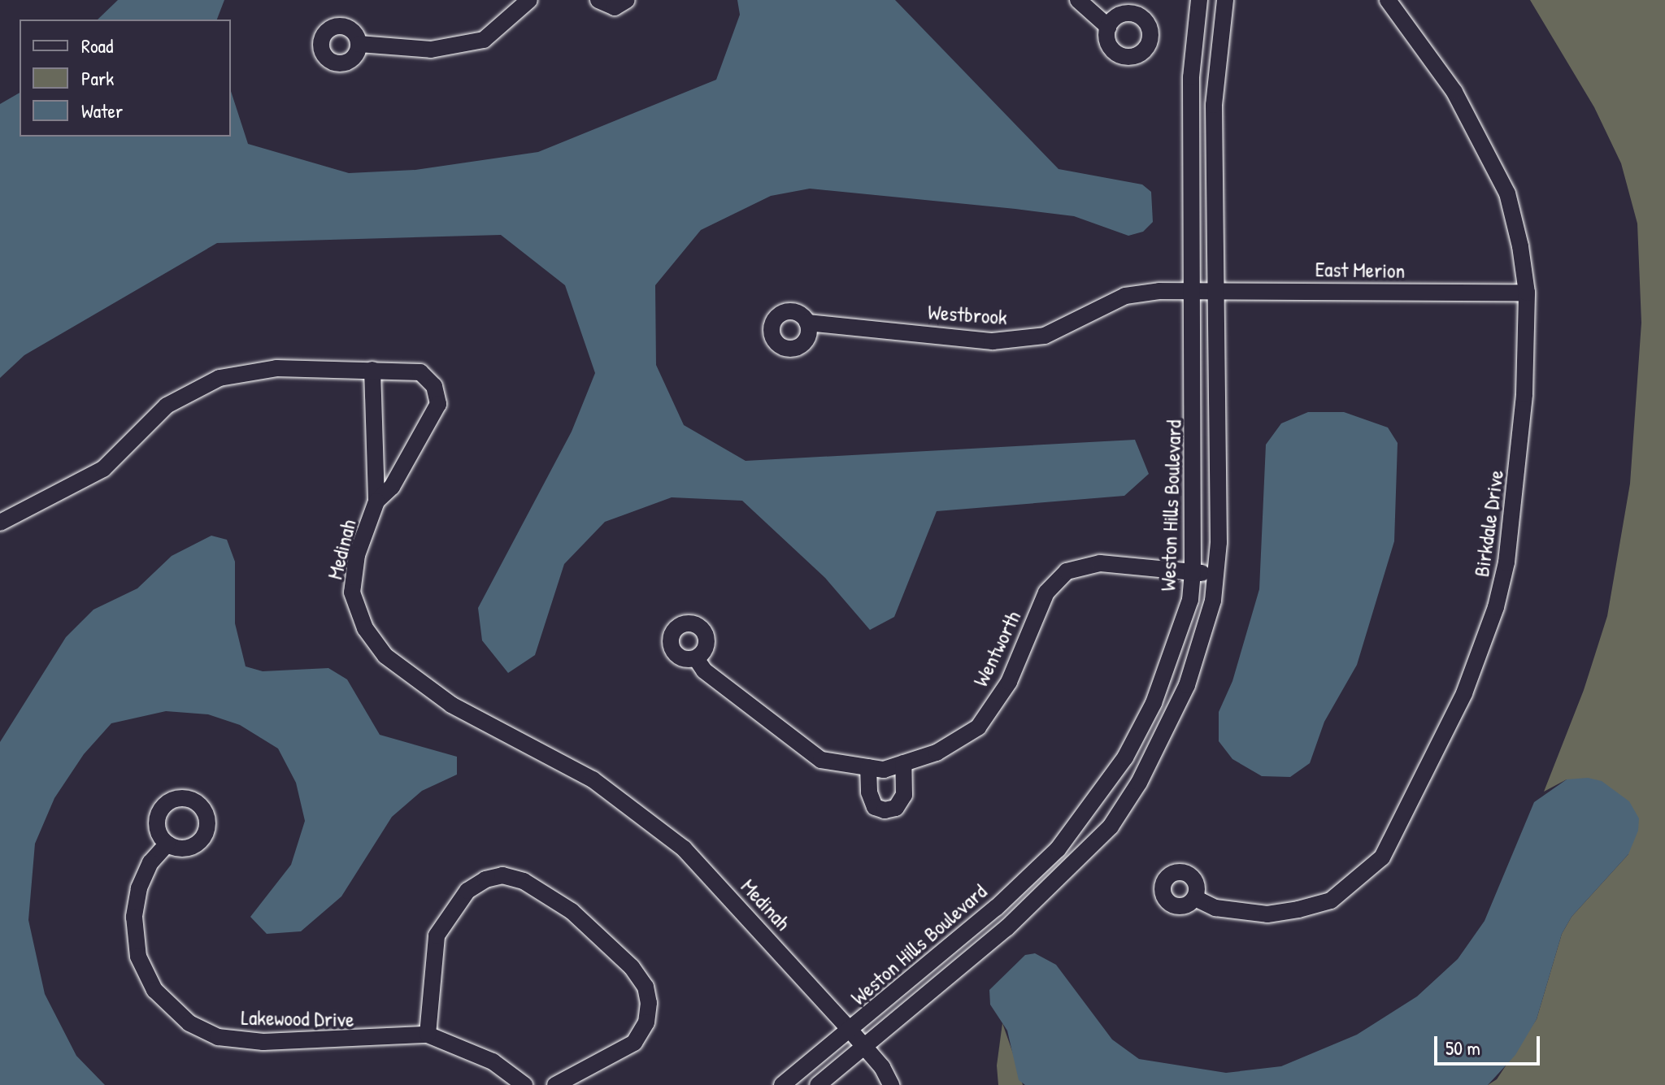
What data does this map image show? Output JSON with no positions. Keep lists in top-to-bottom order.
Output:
{
  "streets": {
    "street": [
      "East Merion",
      "Westbrook",
      "Weston Hills Boulevard",
      "Birkdale Drive",
      "Medinah",
      "Wentworth",
      "Lakewood Drive"
    ]
  },
  "crossings": [
    ["East Merion", "Westbrook"],
    ["East Merion", "Weston Hills Boulevard"],
    ["East Merion", "Birkdale Drive"],
    ["Westbrook", "Weston Hills Boulevard"],
    ["Weston Hills Boulevard", "Medinah"],
    ["Weston Hills Boulevard", "Wentworth"]
  ],
  "legend": ["Road", "Park", "Water"],
  "scale_bar": "50 m"
}
